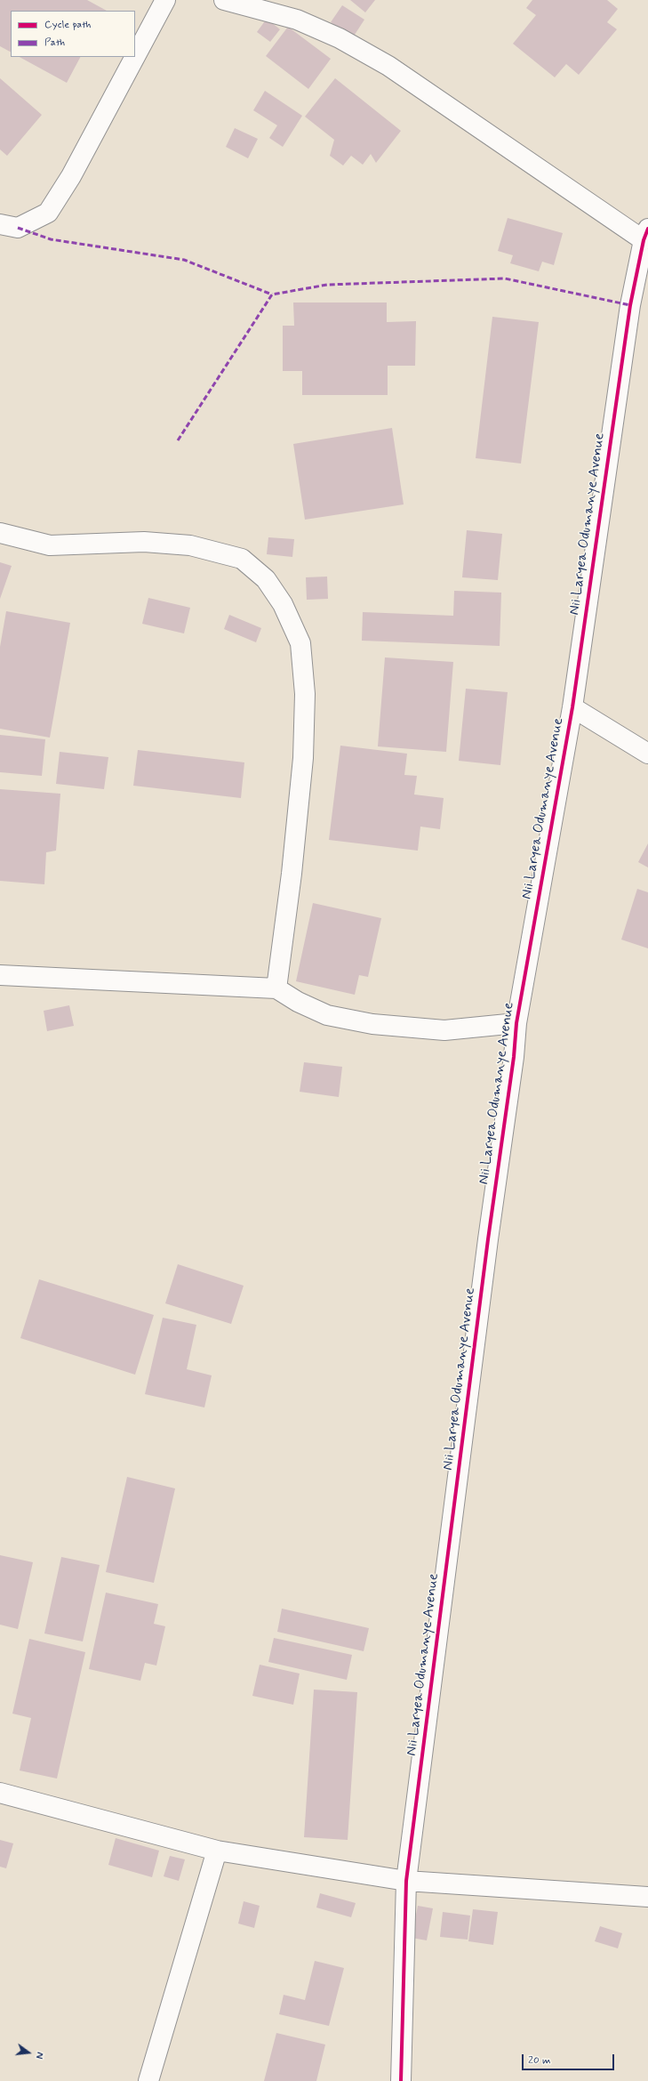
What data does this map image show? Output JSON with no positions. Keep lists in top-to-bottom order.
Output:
{
  "streets": {
    "street": ["Nii Laryea Odumanye Avenue"]
  },
  "legend": ["Cycle path", "Path"],
  "scale_bar": "20 m",
  "north": "right"
}
